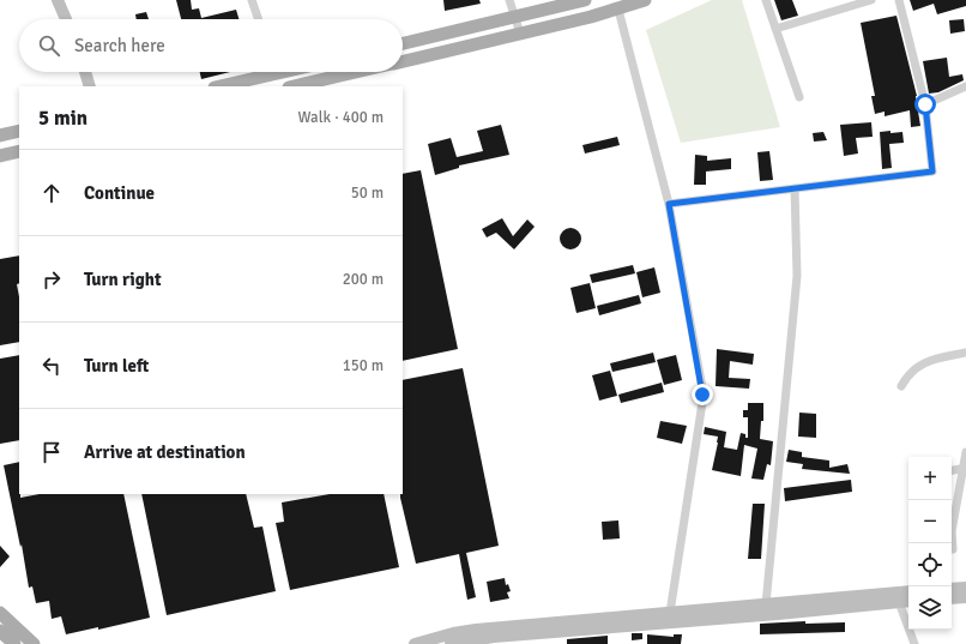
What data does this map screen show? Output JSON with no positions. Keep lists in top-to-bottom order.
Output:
{
  "page": {
    "search": "Search here",
    "heading": ["5 min", "Walk · 400 m"],
    "list": [
      ["Continue", "50 m"],
      ["Turn right", "200 m"],
      ["Turn left", "150 m"],
      "Arrive at destination"
    ],
    "map_buttons": ["+", "−"]
  }
}
